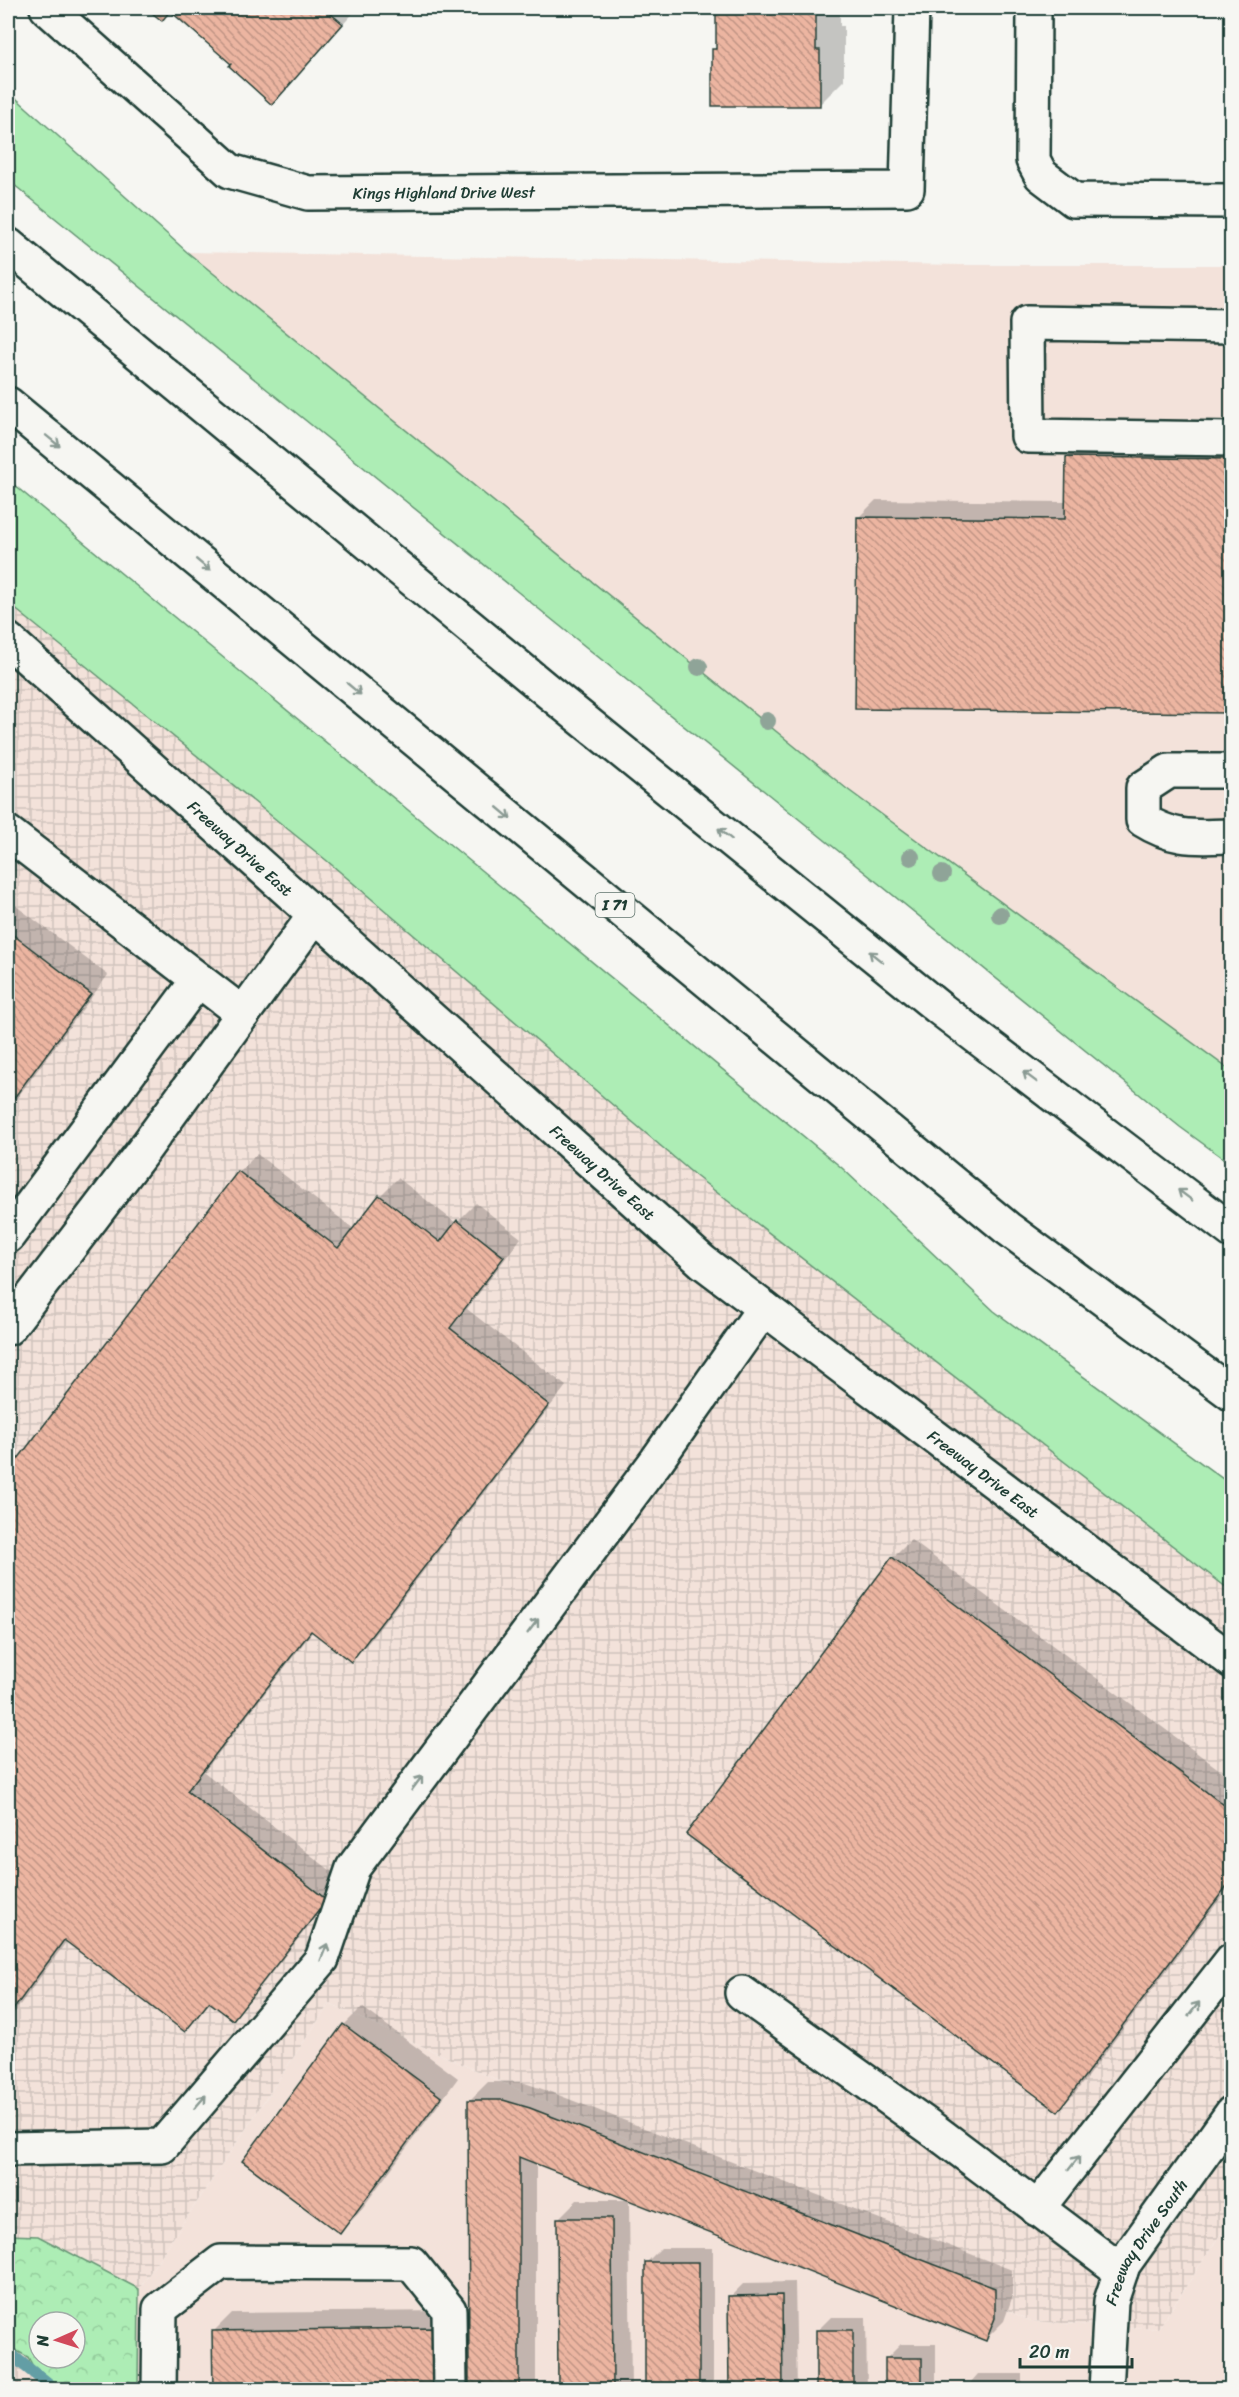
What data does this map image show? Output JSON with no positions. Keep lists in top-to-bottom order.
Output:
{
  "streets": {
    "main road": [
      "Kings Highland Drive West",
      "Freeway Drive East",
      "I 71",
      "Freeway Drive South"
    ]
  },
  "scale_bar": "20 m",
  "north": "left"
}
